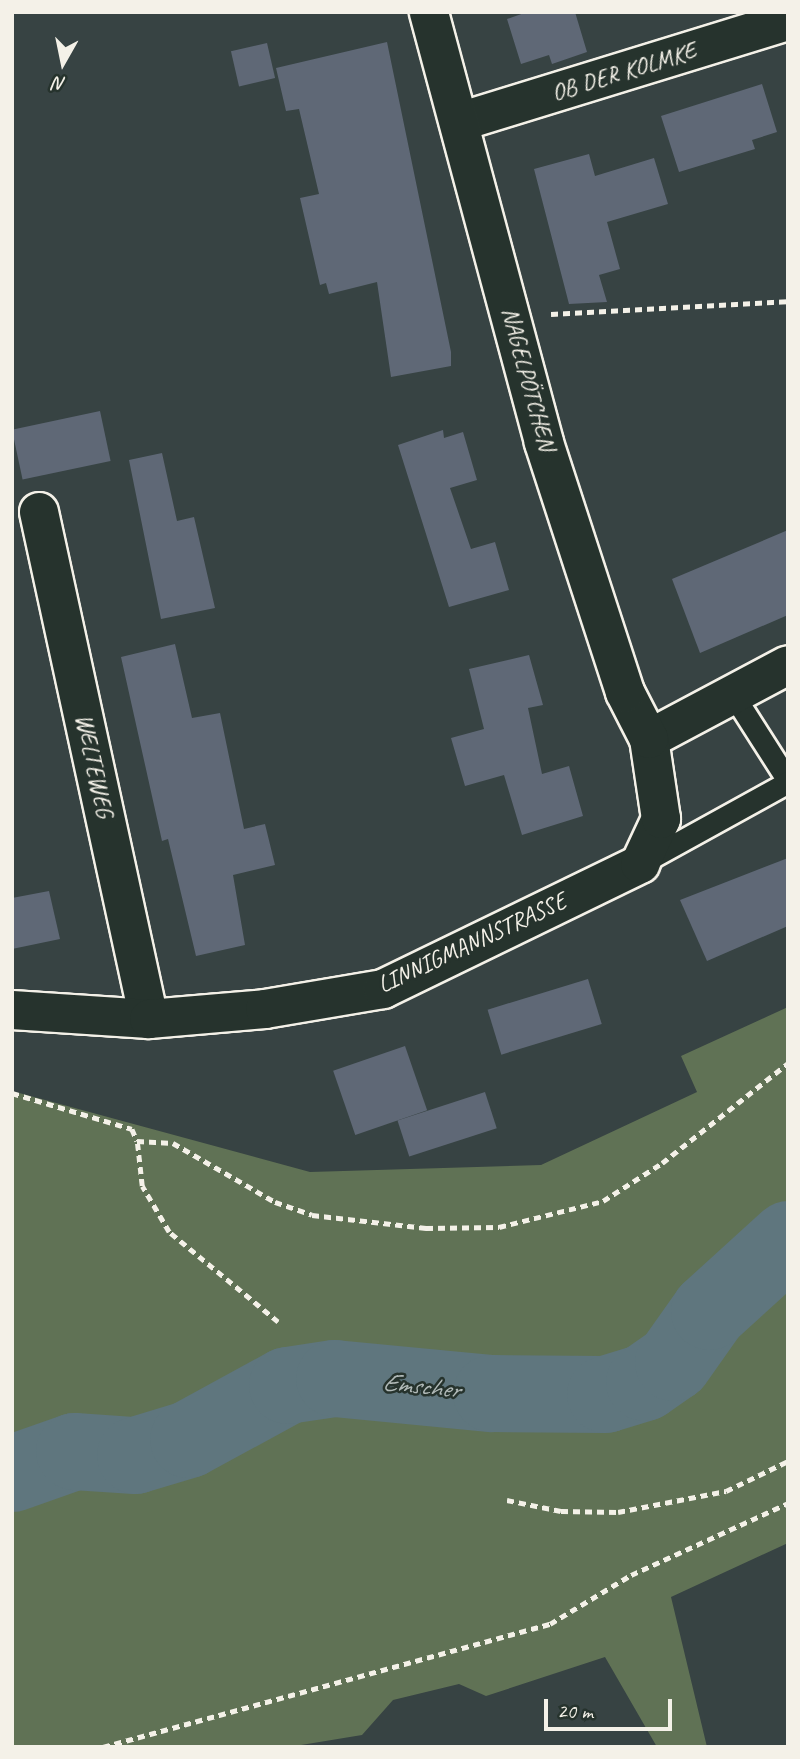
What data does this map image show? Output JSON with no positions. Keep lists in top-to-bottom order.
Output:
{
  "streets": {
    "street": [
      "OB DER KOLMKE",
      "NAGELPÖTCHEN",
      "WELTEWEG",
      "LINNIGMANNSTRASSE"
    ]
  },
  "crossings": [
    ["OB DER KOLMKE", "NAGELPÖTCHEN"],
    ["WELTEWEG", "LINNIGMANNSTRASSE"]
  ],
  "water": ["Emscher"],
  "scale_bar": "20 m",
  "north": "bottom"
}
